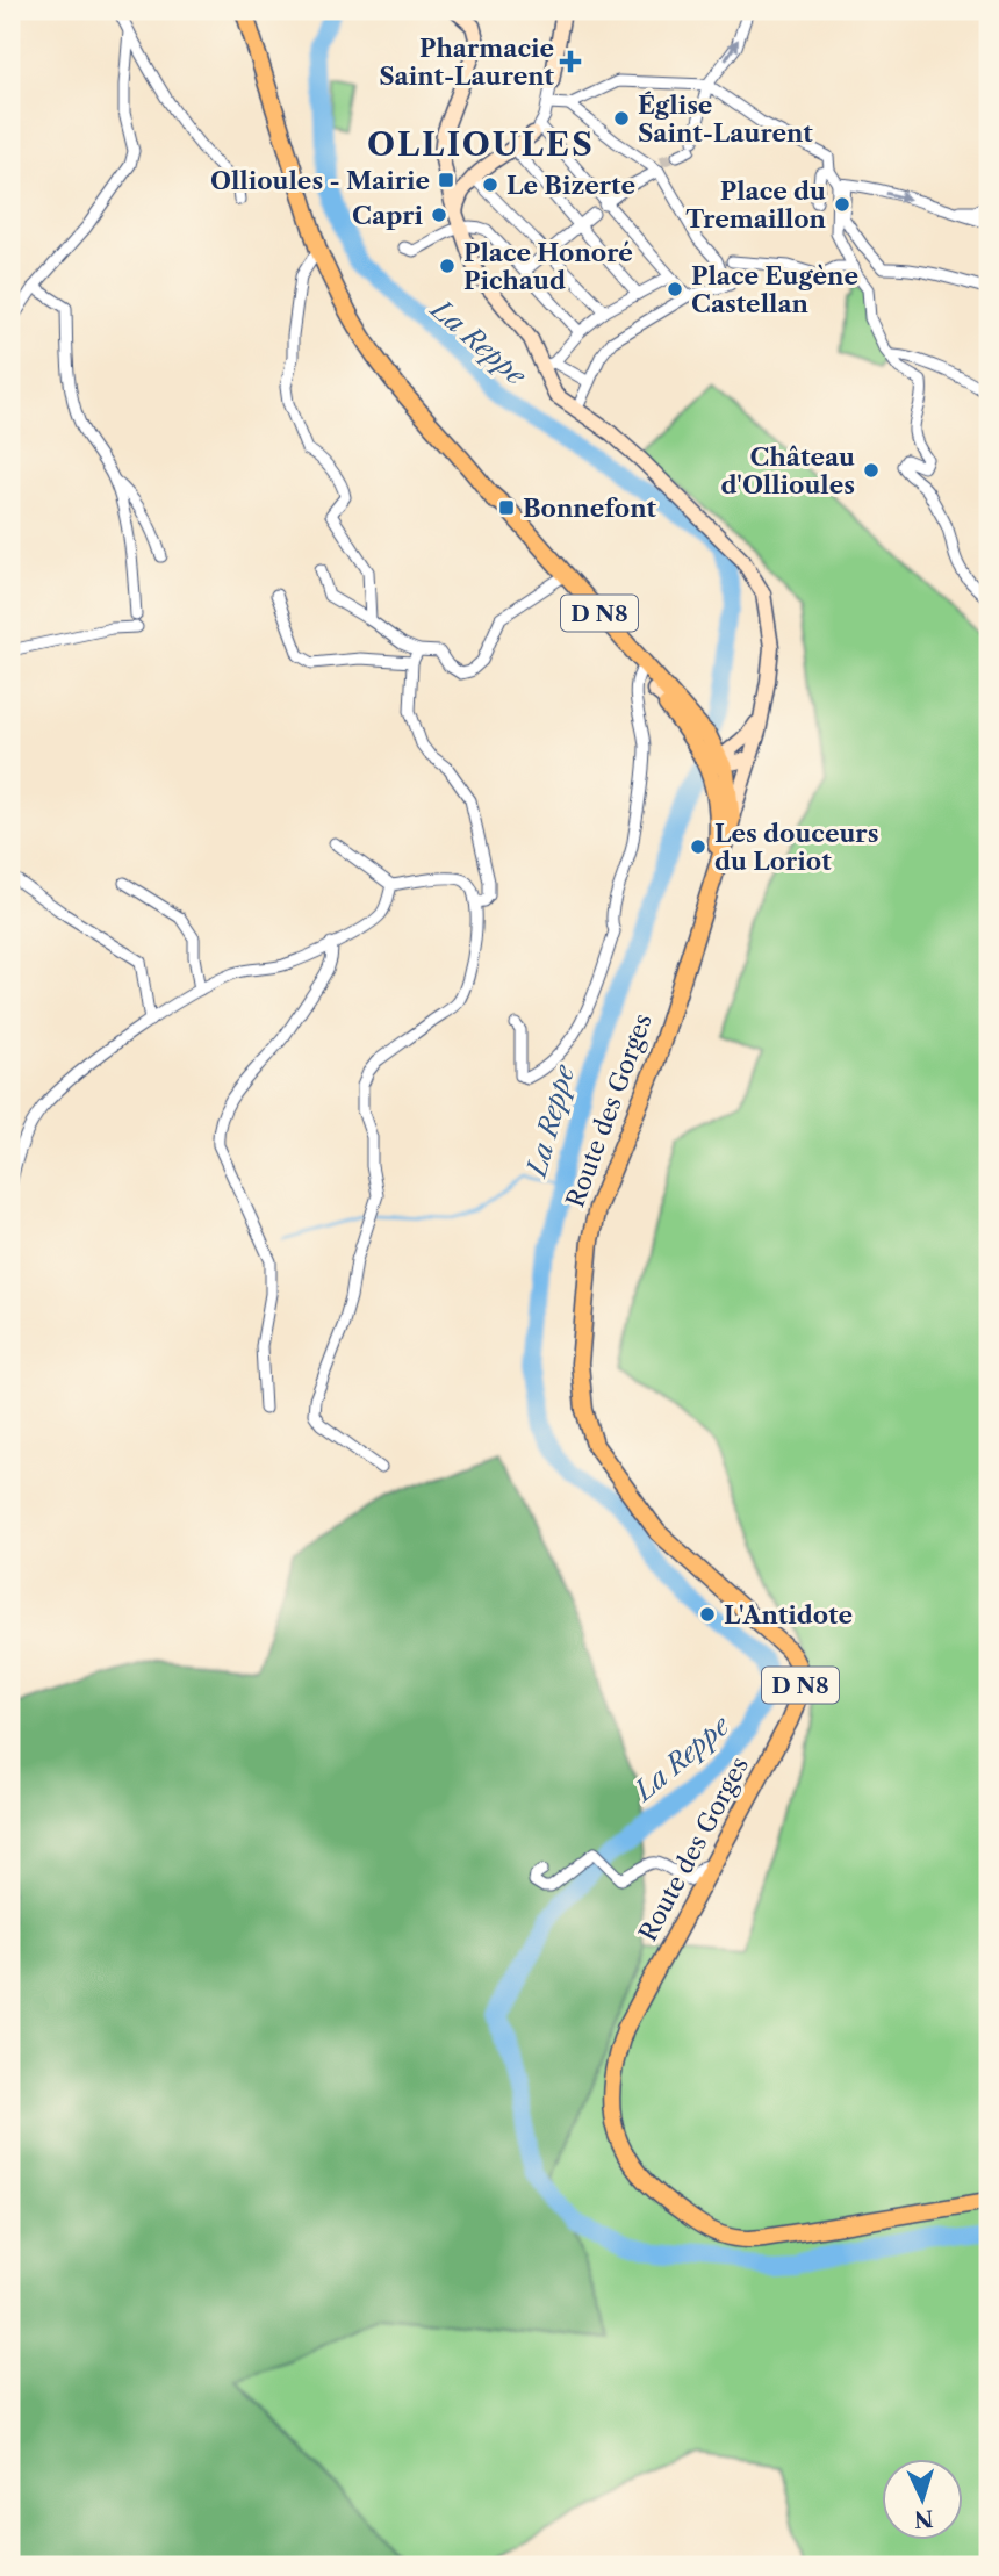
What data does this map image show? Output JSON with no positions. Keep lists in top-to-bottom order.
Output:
{
  "streets": {
    "main road": ["D N8", "Route des Gorges"]
  },
  "crossings": [
    ["D N8", "Route des Gorges"]
  ],
  "districts": ["OLLIOULES"],
  "water": ["La Reppe"],
  "places": {
    "health": ["Pharmacie Saint-Laurent"],
    "other": [
      "Église Saint-Laurent",
      "Le Bizerte",
      "Place du Tremaillon",
      "Capri",
      "Place Honoré Pichaud",
      "Place Eugène Castellan",
      "Château d'Ollioules",
      "Les douceurs du Loriot",
      "L'Antidote"
    ],
    "transit": ["Ollioules - Mairie", "Bonnefont"]
  },
  "north": "bottom"
}
